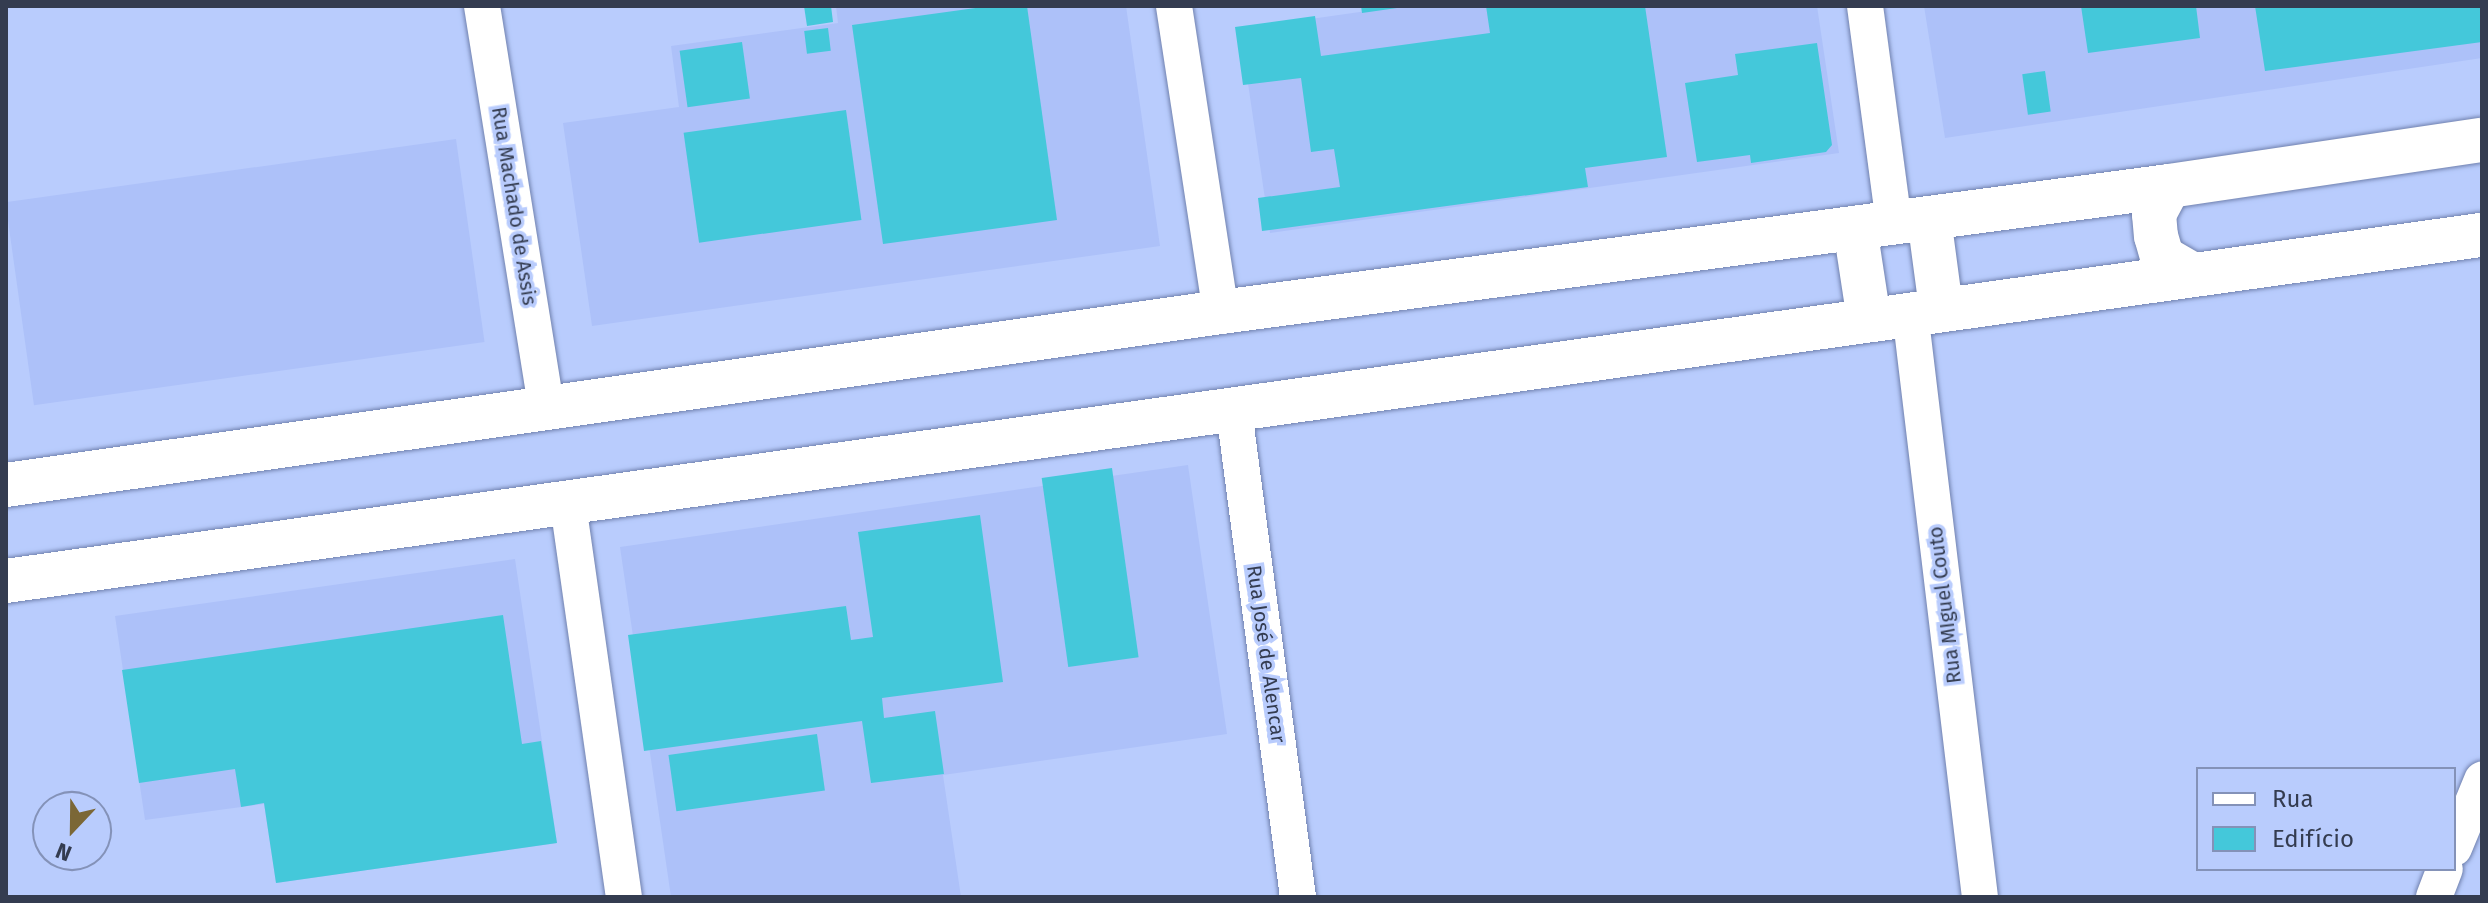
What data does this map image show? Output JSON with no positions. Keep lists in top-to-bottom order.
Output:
{
  "streets": {
    "street": ["Rua Machado de Assis", "Rua MIguel Couto", "Rua José de Alencar"]
  },
  "legend": ["Rua", "Edifício"],
  "north": "bottom"
}
